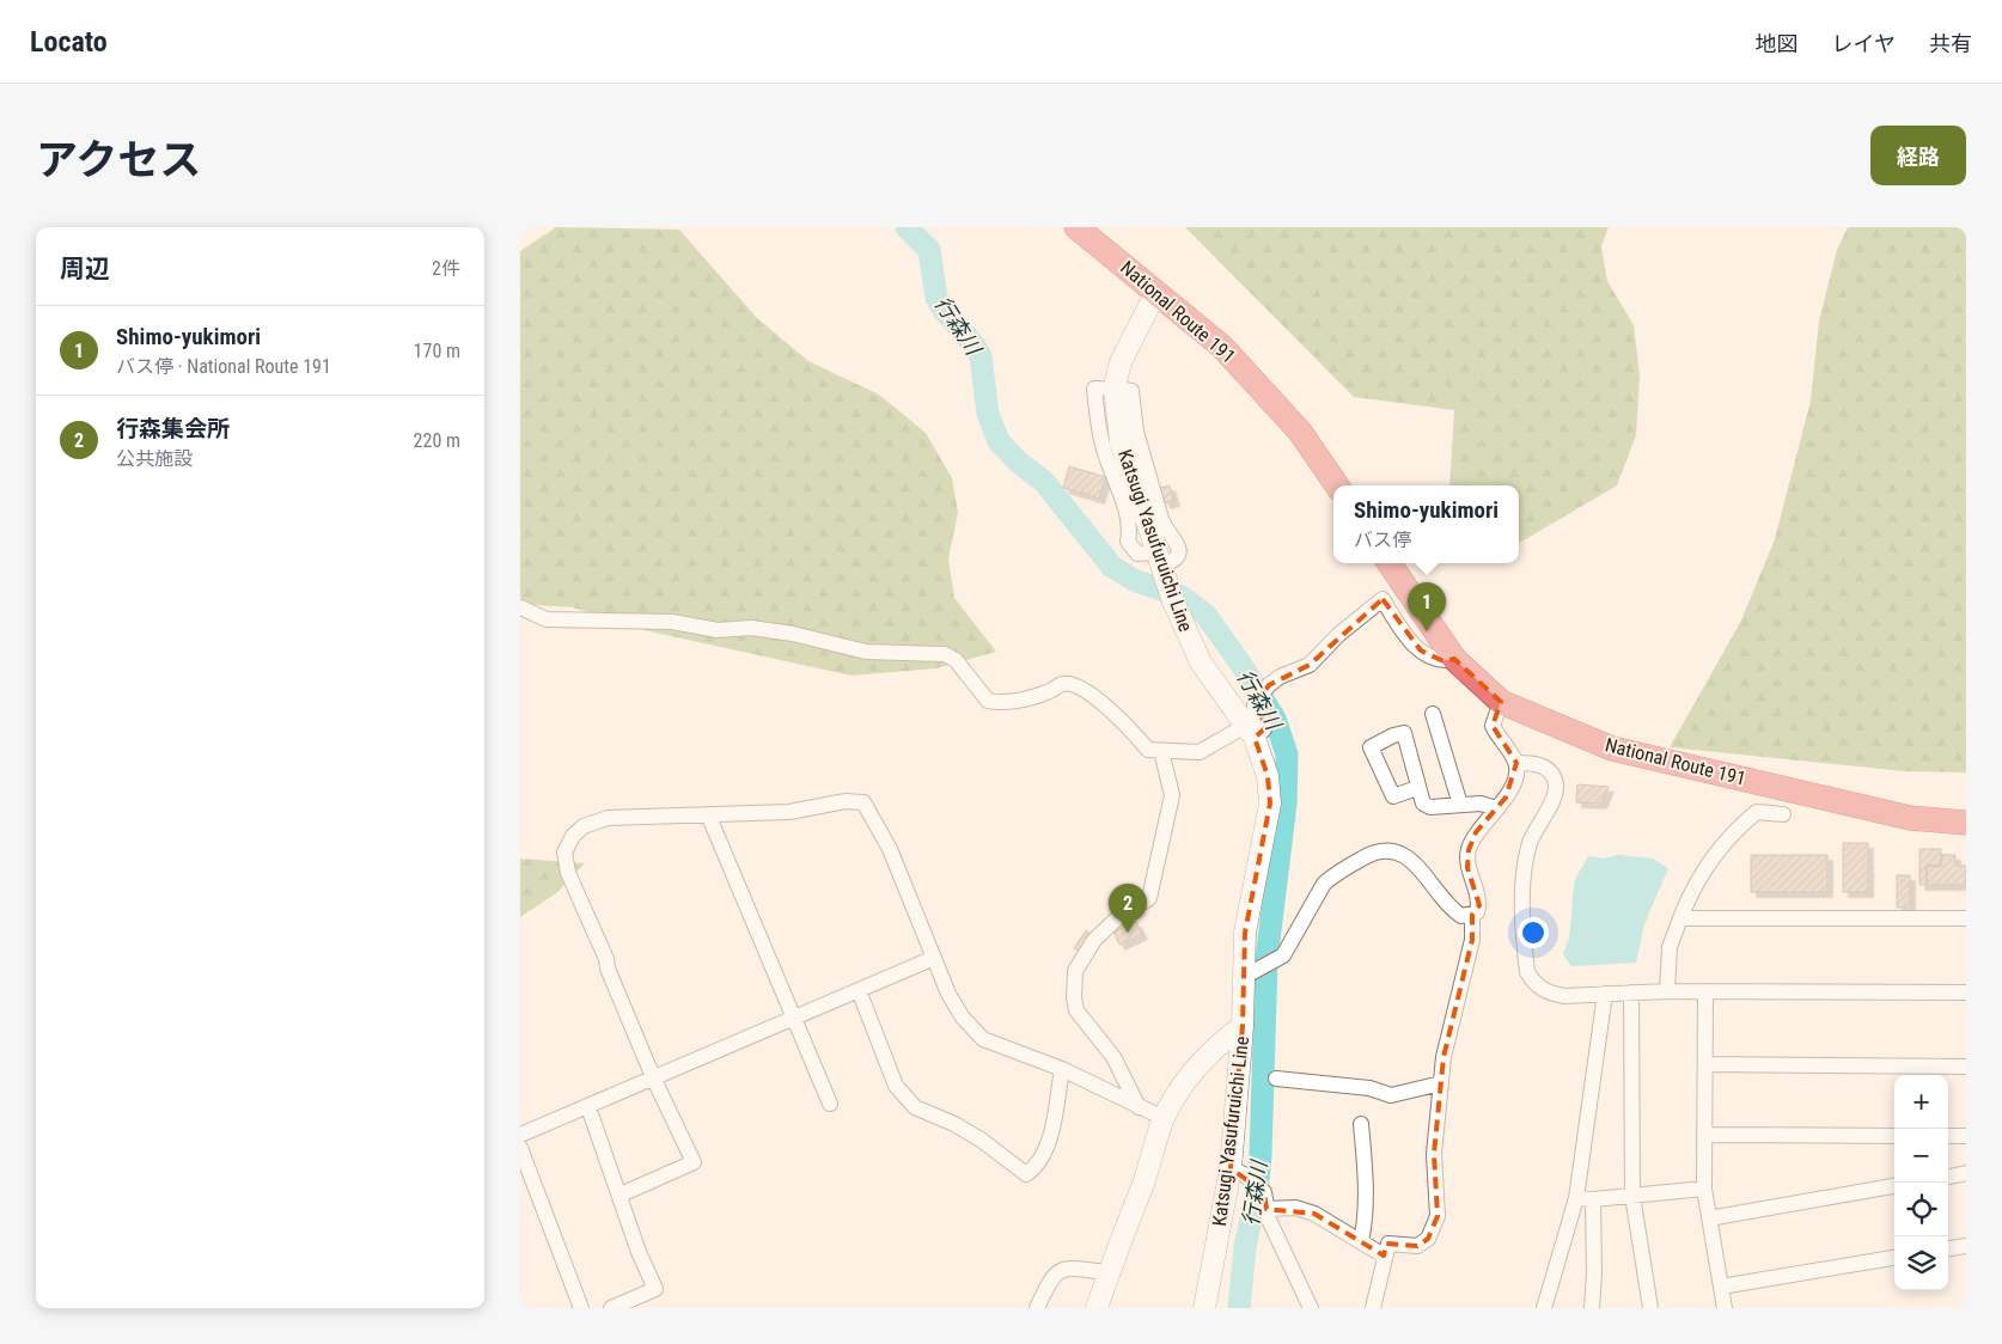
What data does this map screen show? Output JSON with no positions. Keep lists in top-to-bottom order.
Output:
{
  "streets": {
    "highway": ["National Route 191"],
    "main road": ["Katsugi Yasufuruichi Line"]
  },
  "crossings": [
    ["National Route 191", "Katsugi Yasufuruichi Line"]
  ],
  "water": ["行森川"],
  "page": {
    "header": "Locato",
    "nav": ["地図", "レイヤ", "共有"],
    "title": "アクセス",
    "buttons": "経路",
    "heading": ["周辺", "2件"],
    "list": [
      {
        "mark": "1",
        "name": "Shimo-yukimori",
        "note": "バス停 · National Route 191",
        "value": "170 m"
      },
      {
        "mark": "2",
        "name": "行森集会所",
        "note": "公共施設",
        "value": "220 m"
      }
    ],
    "popup": ["Shimo-yukimori", "バス停"],
    "pins": ["1", "2"],
    "map_buttons": ["+", "−"]
  }
}
